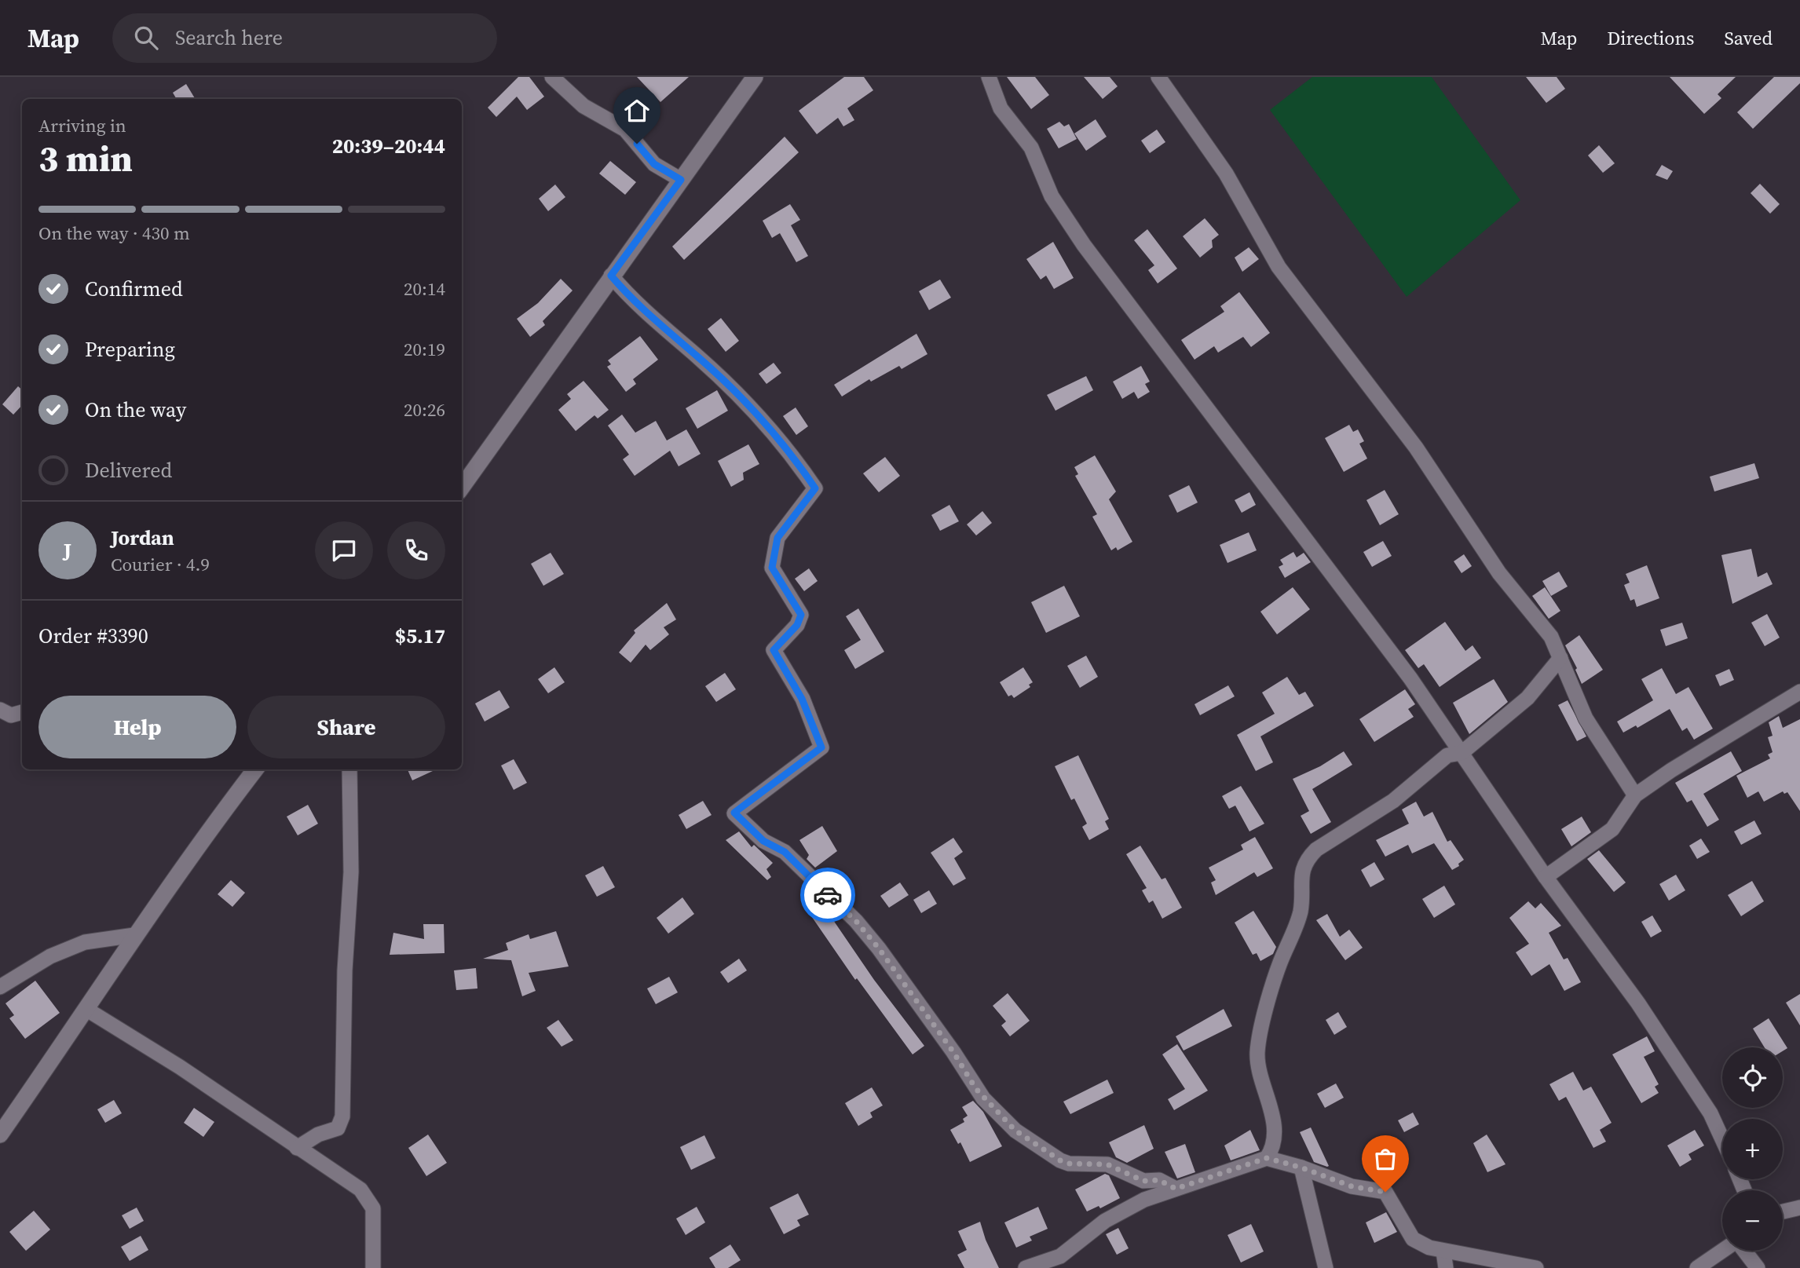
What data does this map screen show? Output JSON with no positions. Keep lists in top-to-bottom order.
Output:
{
  "page": {
    "header": "Map",
    "search": "Search here",
    "nav": ["Map", "Directions", "Saved"],
    "heading": ["3 min", "Arriving in", "20:39–20:44"],
    "panel": [
      "Jordan",
      "Courier · 4.9",
      "Order #3390",
      "$5.17"
    ],
    "bar": "On the way · 430 m",
    "list": [
      ["Confirmed", "20:14"],
      ["Preparing", "20:19"],
      ["On the way", "20:26"],
      "Delivered"
    ],
    "round": "J",
    "buttons": ["Help", "Share"],
    "map_buttons": ["+", "−"]
  }
}
